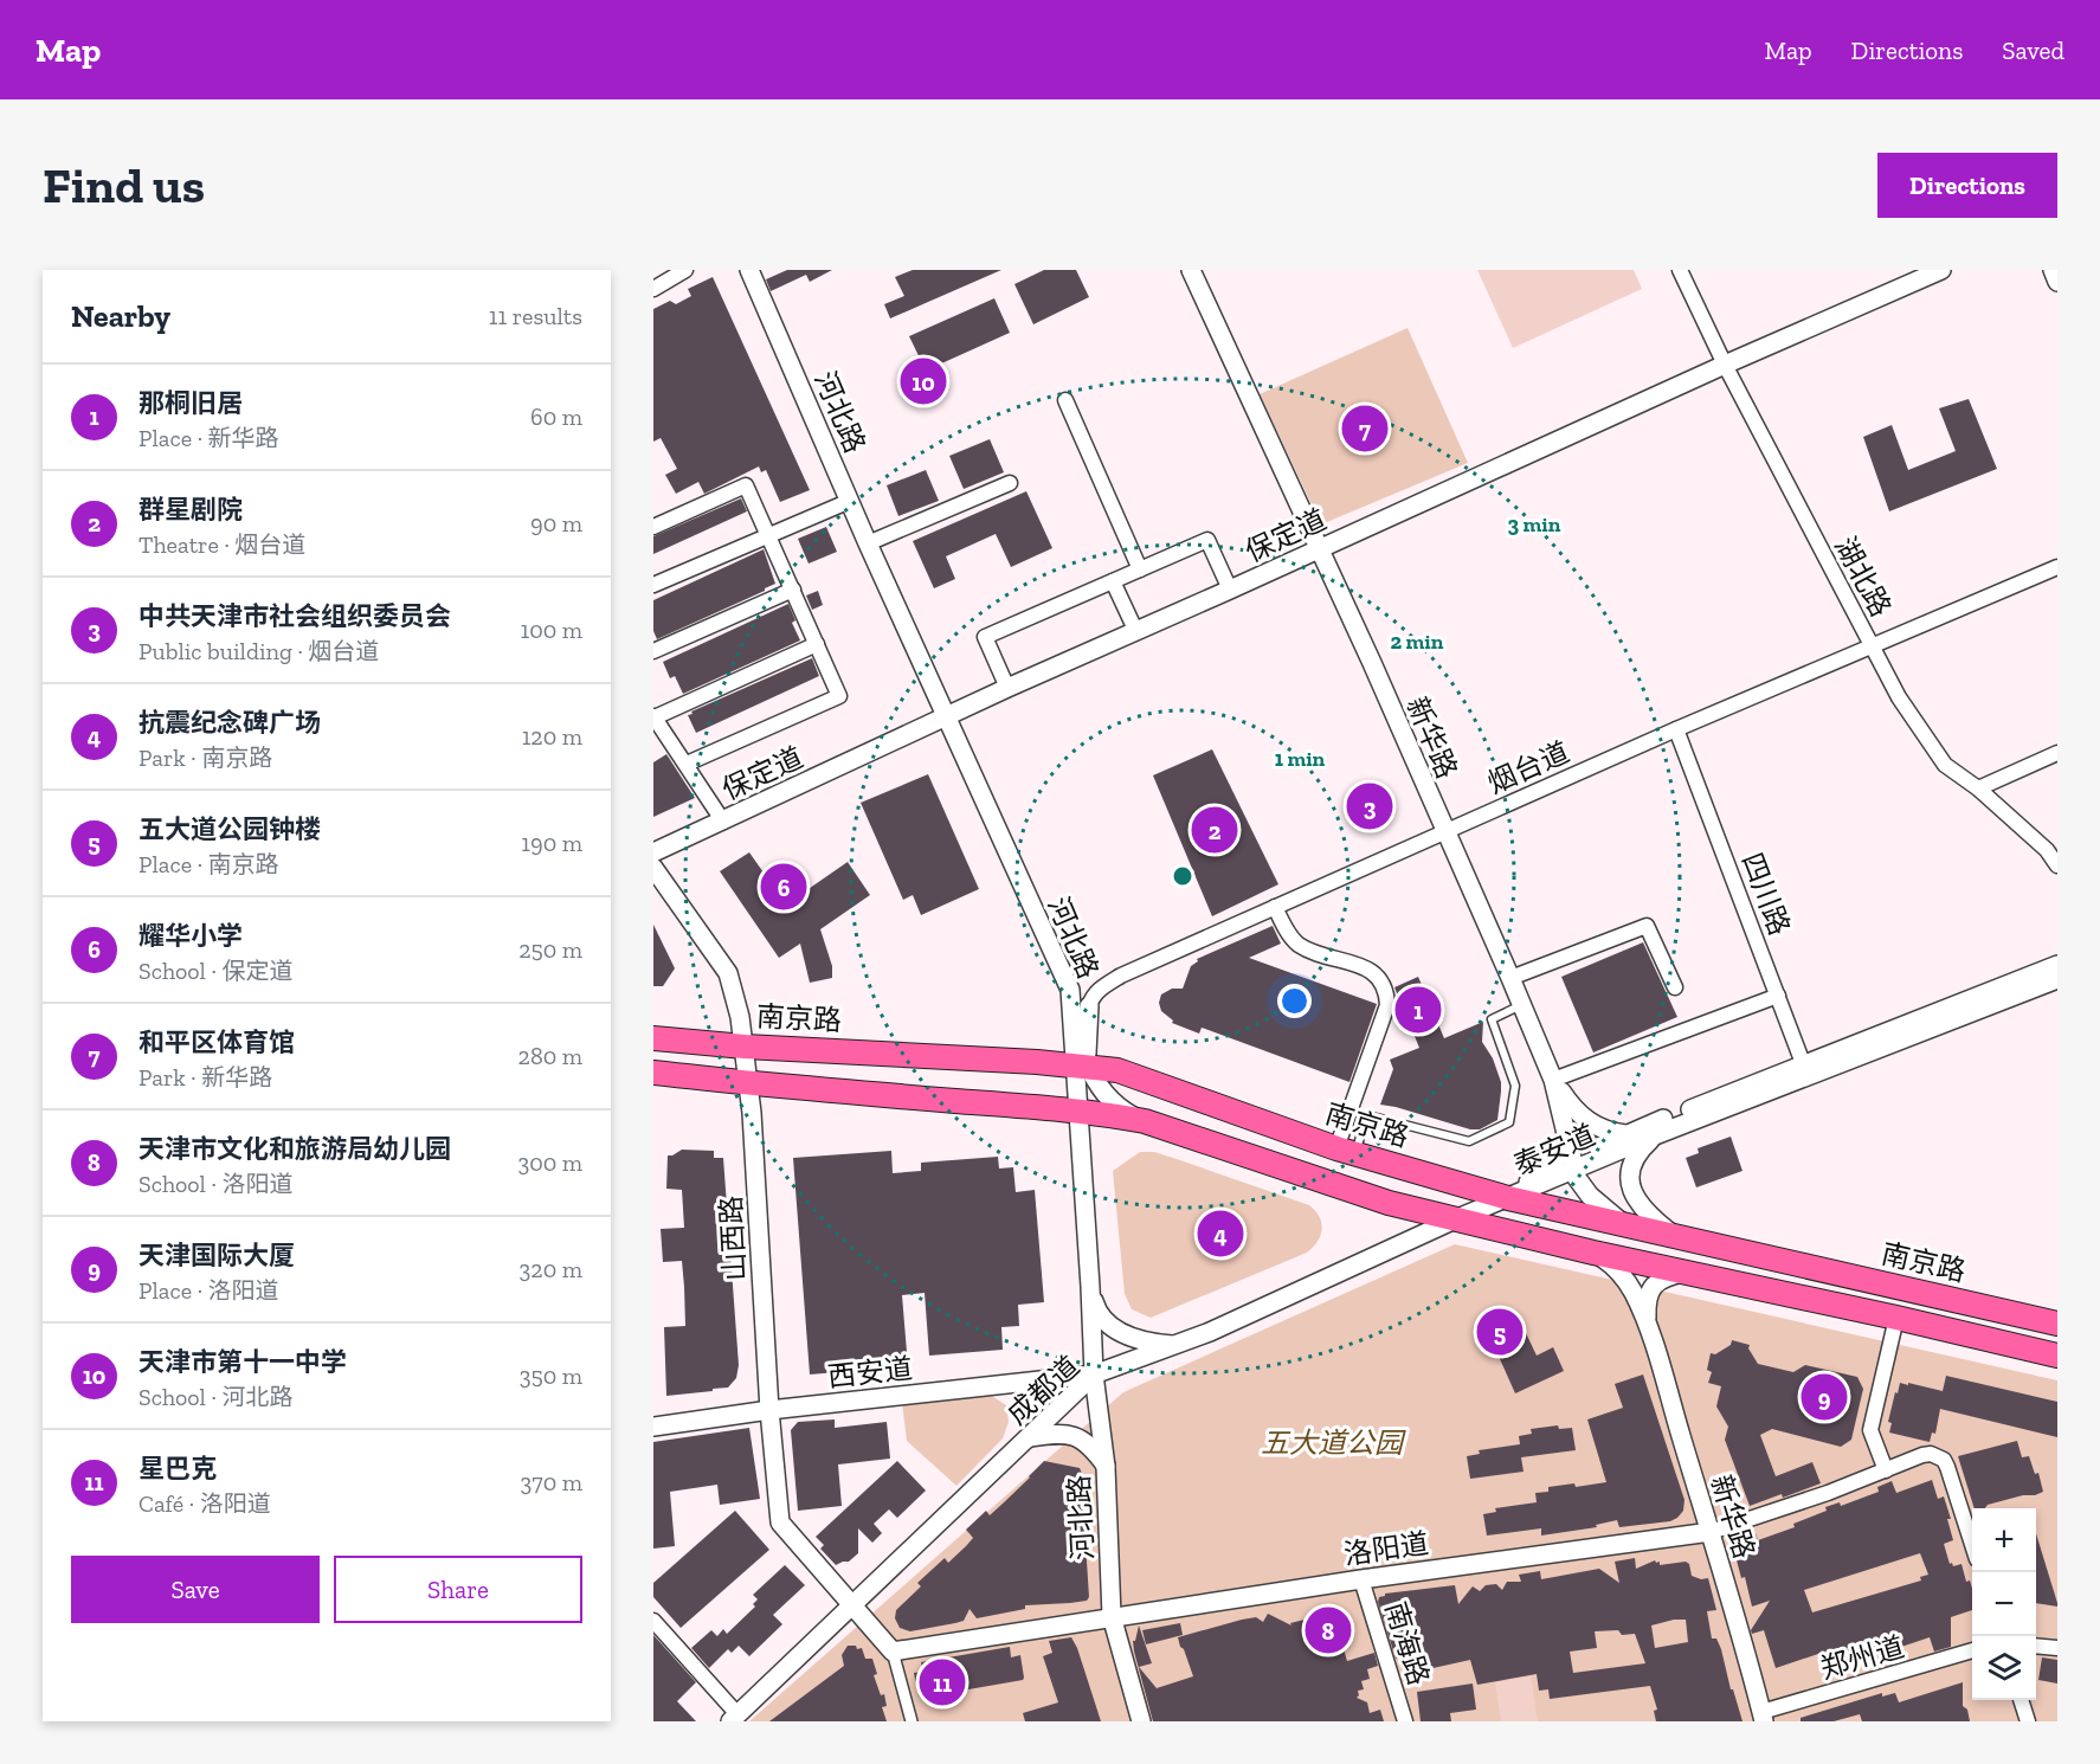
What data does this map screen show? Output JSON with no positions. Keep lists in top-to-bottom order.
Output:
{
  "streets": {
    "main road": ["南京路"],
    "street": [
      "河北路",
      "保定道",
      "湖北路",
      "新华路",
      "烟台道",
      "四川路",
      "泰安道",
      "山西路",
      "西安道",
      "成都道",
      "洛阳道",
      "南海路",
      "郑州道"
    ]
  },
  "crossings": [
    ["河北路", "保定道"],
    ["河北路", "烟台道"],
    ["河北路", "南京路"],
    ["河北路", "西安道"],
    ["河北路", "成都道"],
    ["河北路", "洛阳道"],
    ["保定道", "湖北路"],
    ["保定道", "新华路"],
    ["湖北路", "烟台道"],
    ["新华路", "烟台道"],
    ["新华路", "南京路"],
    ["新华路", "泰安道"],
    ["新华路", "洛阳道"],
    ["新华路", "郑州道"],
    ["烟台道", "四川路"],
    ["四川路", "泰安道"],
    ["南京路", "泰安道"],
    ["南京路", "山西路"],
    ["南京路", "成都道"],
    ["泰安道", "成都道"],
    ["山西路", "西安道"],
    ["山西路", "成都道"],
    ["西安道", "成都道"],
    ["洛阳道", "南海路"]
  ],
  "parks": ["五大道公园"],
  "page": {
    "header": "Map",
    "nav": ["Map", "Directions", "Saved"],
    "buttons": [
      "Directions",
      ["Save", "Share"]
    ],
    "title": "Find us",
    "heading": ["Nearby", "11 results"],
    "pins": [
      "10",
      "7",
      "3",
      "2",
      "6",
      "1",
      "4",
      "5",
      "9",
      "8",
      "11"
    ],
    "list": [
      {
        "mark": "1",
        "name": "那桐旧居",
        "note": "Place · 新华路",
        "value": "60 m"
      },
      {
        "mark": "2",
        "name": "群星剧院",
        "note": "Theatre · 烟台道",
        "value": "90 m"
      },
      {
        "mark": "3",
        "name": "中共天津市社会组织委员会",
        "note": "Public building · 烟台道",
        "value": "100 m"
      },
      {
        "mark": "4",
        "name": "抗震纪念碑广场",
        "note": "Park · 南京路",
        "value": "120 m"
      },
      {
        "mark": "5",
        "name": "五大道公园钟楼",
        "note": "Place · 南京路",
        "value": "190 m"
      },
      {
        "mark": "6",
        "name": "耀华小学",
        "note": "School · 保定道",
        "value": "250 m"
      },
      {
        "mark": "7",
        "name": "和平区体育馆",
        "note": "Park · 新华路",
        "value": "280 m"
      },
      {
        "mark": "8",
        "name": "天津市文化和旅游局幼儿园",
        "note": "School · 洛阳道",
        "value": "300 m"
      },
      {
        "mark": "9",
        "name": "天津国际大厦",
        "note": "Place · 洛阳道",
        "value": "320 m"
      },
      {
        "mark": "10",
        "name": "天津市第十一中学",
        "note": "School · 河北路",
        "value": "350 m"
      },
      {
        "mark": "11",
        "name": "星巴克",
        "note": "Café · 洛阳道",
        "value": "370 m"
      }
    ],
    "map_buttons": ["+", "−"]
  },
  "rings": ["3 min", "2 min", "1 min"]
}
